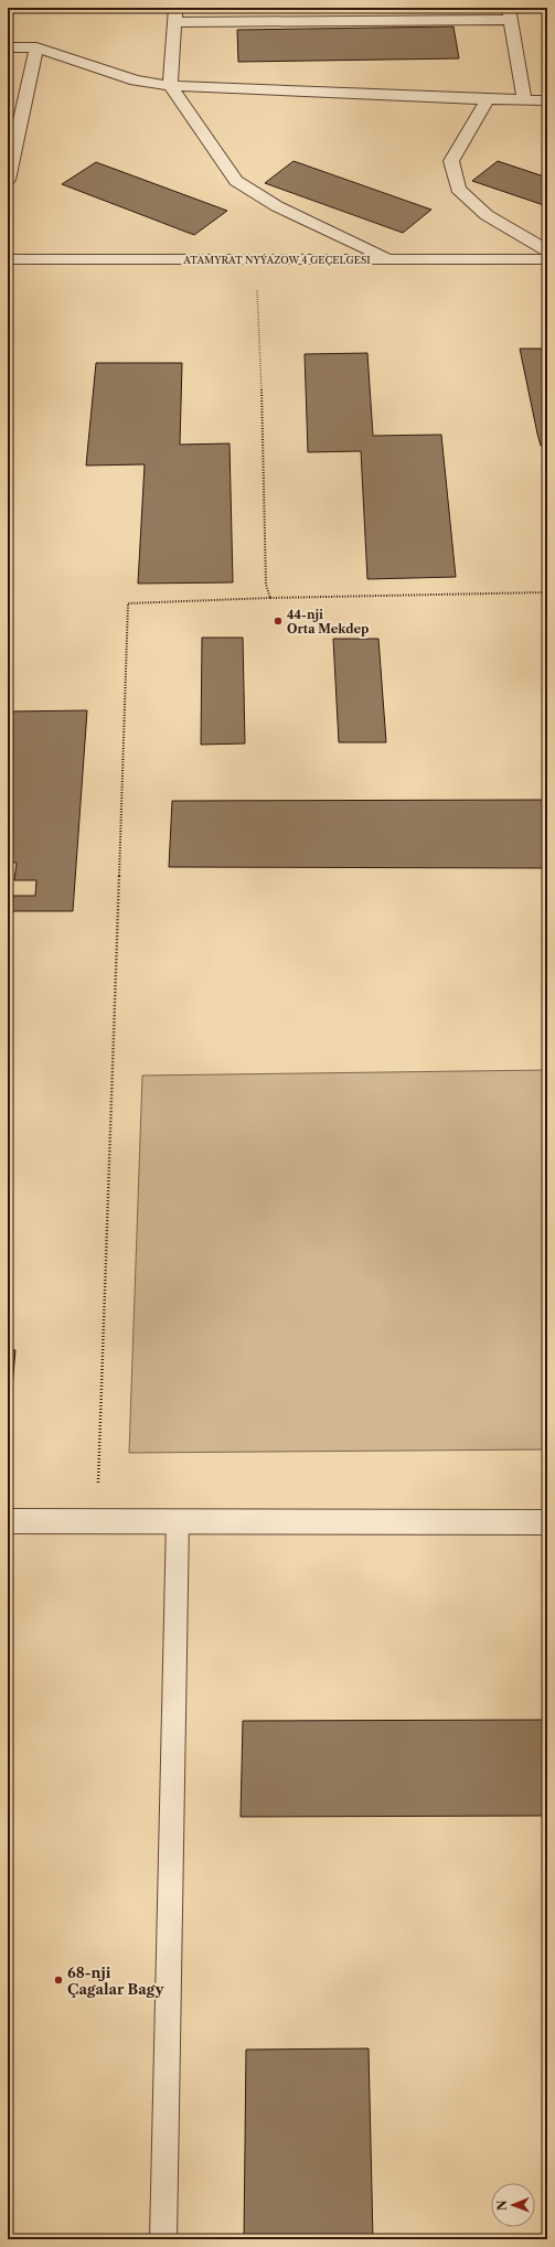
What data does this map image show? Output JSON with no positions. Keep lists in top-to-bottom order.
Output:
{
  "streets": {
    "street": ["ATAMYRAT NYÝAZOW 4 GEÇELGESI"]
  },
  "places": ["44-nji Orta Mekdep", "68-nji Çagalar Bagy"],
  "north": "left"
}
